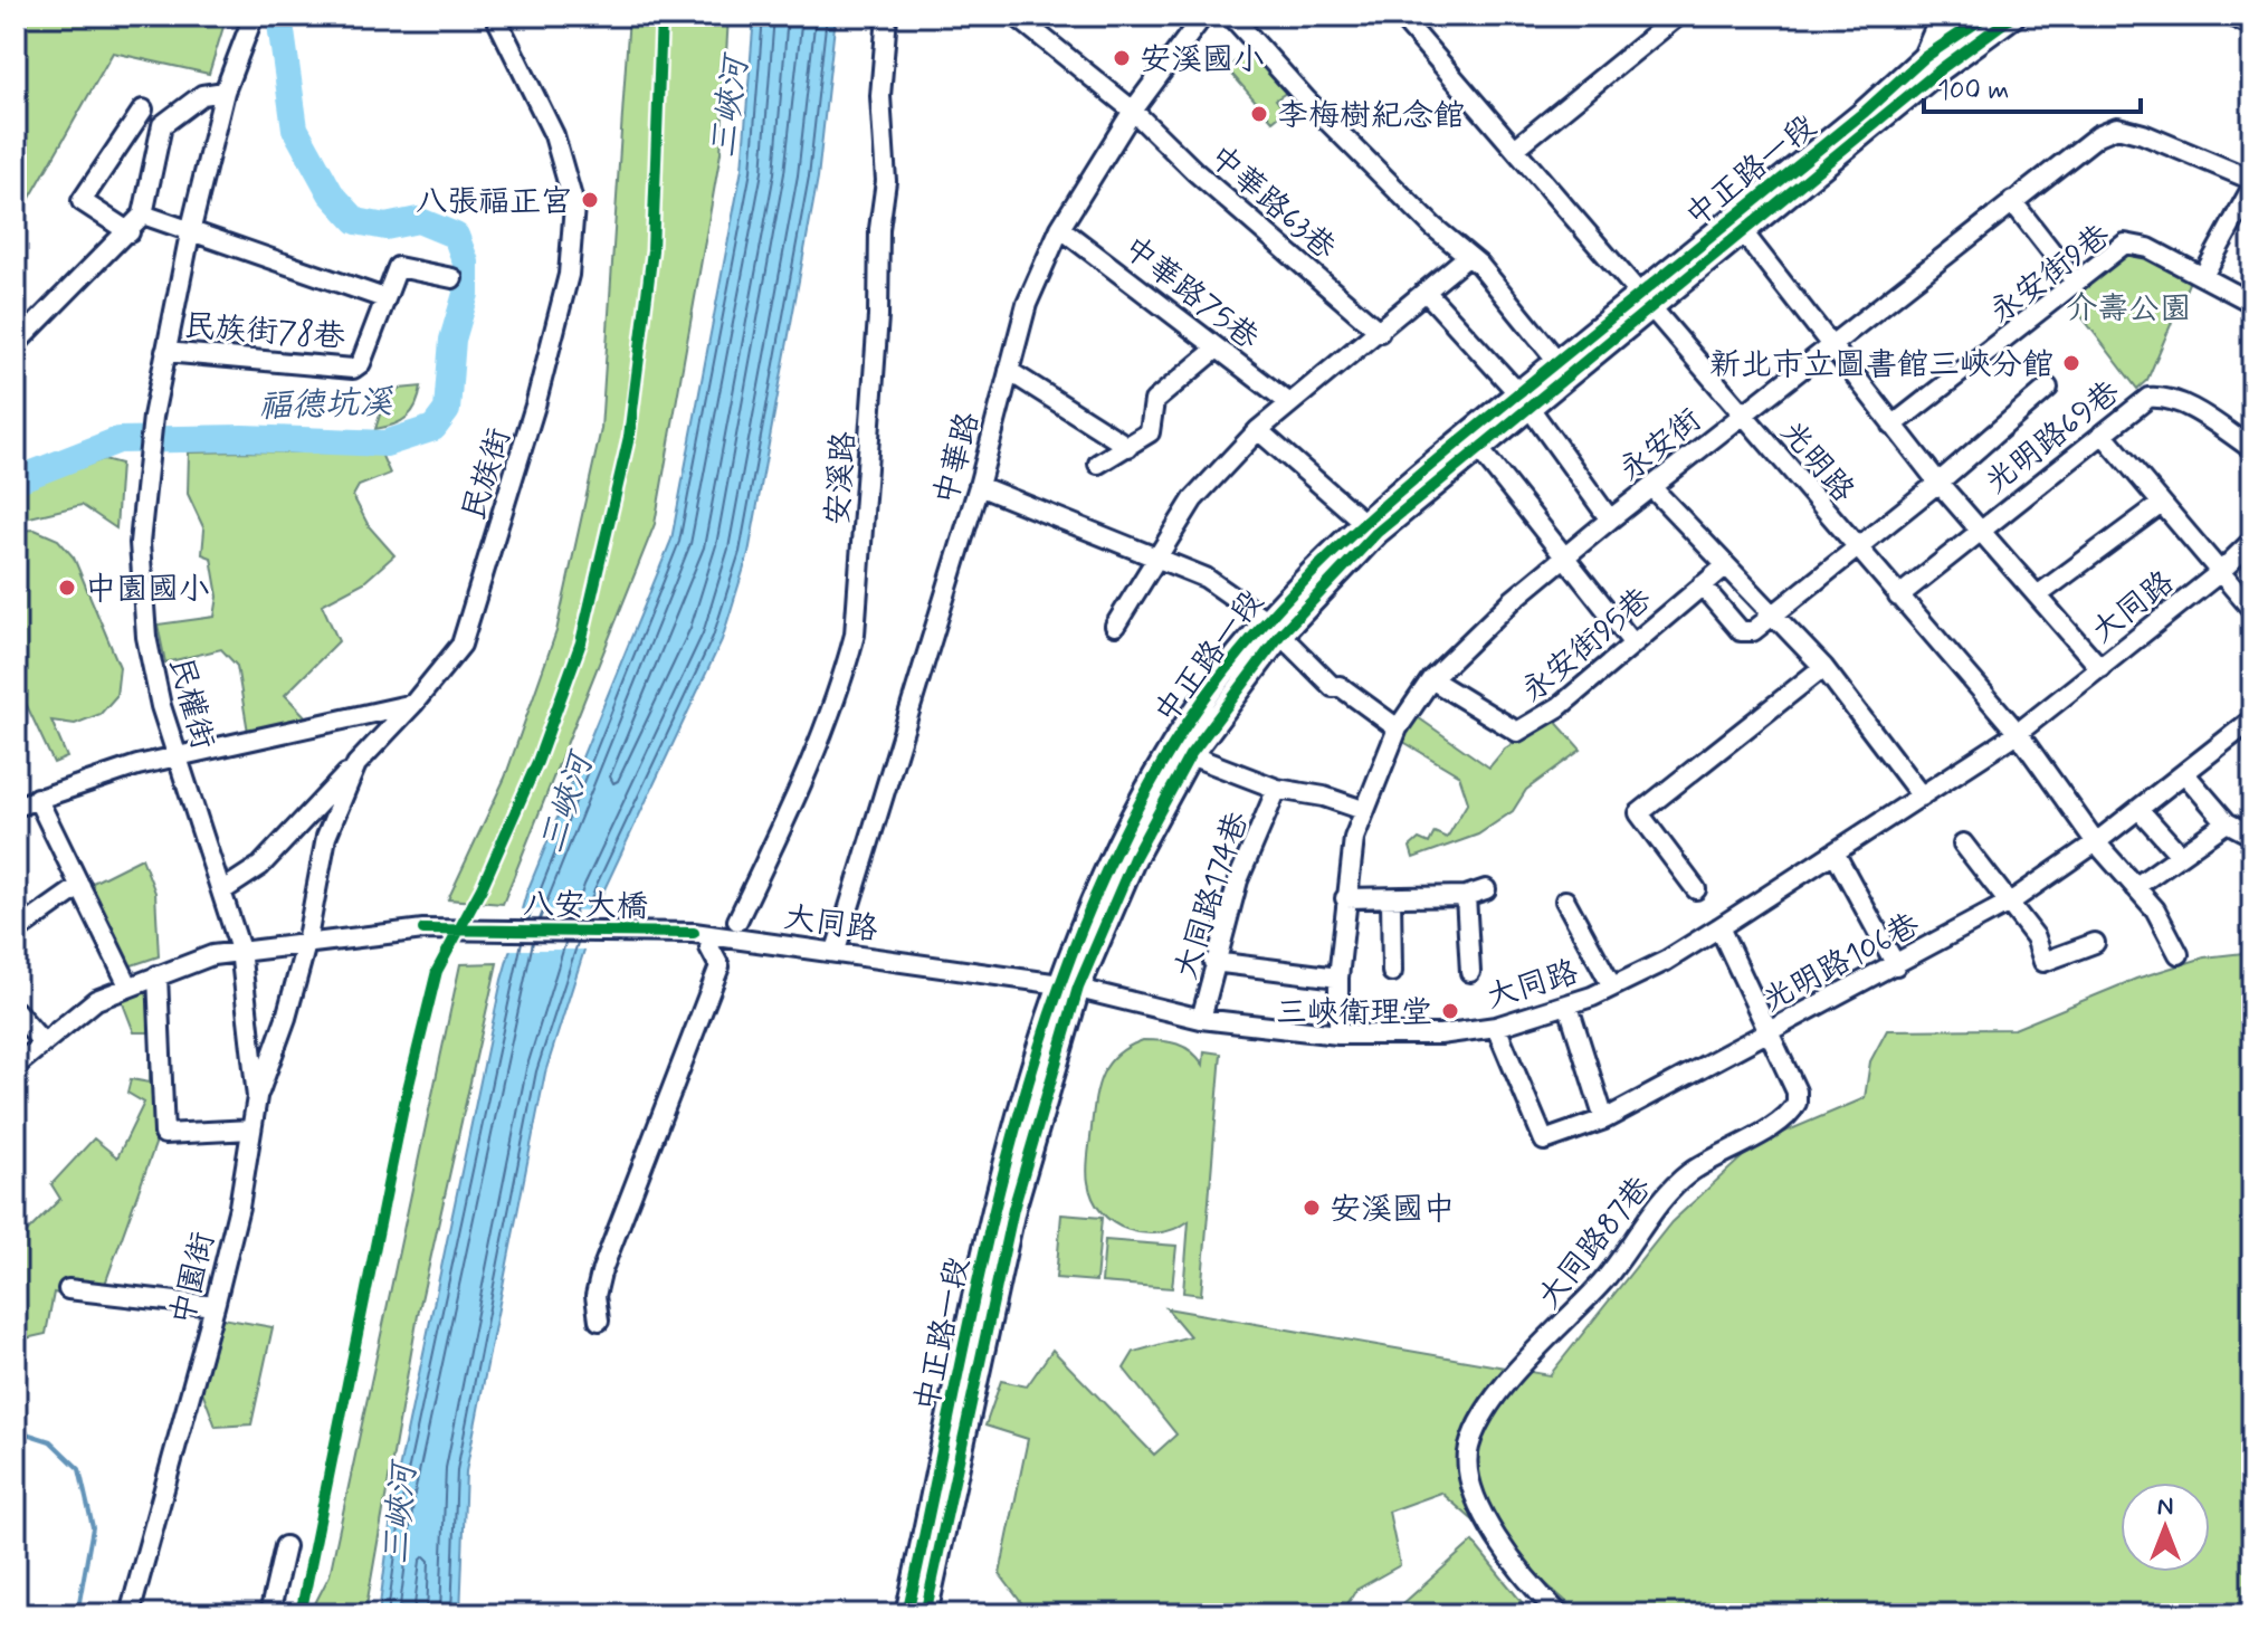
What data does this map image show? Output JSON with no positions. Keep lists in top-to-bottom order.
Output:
{
  "streets": {
    "main road": ["中正路一段"],
    "street": [
      "中華路63巷",
      "永安街9巷",
      "中華路75巷",
      "民族街78巷",
      "光明路69巷",
      "永安街",
      "中華路",
      "光明路",
      "民族街",
      "安溪路",
      "大同路",
      "永安街95巷",
      "民權街",
      "大同路174巷",
      "八安大橋",
      "光明路106巷",
      "大同路87巷",
      "中園街"
    ]
  },
  "crossings": [
    ["中正路一段", "光明路"],
    ["中正路一段", "大同路"],
    ["中華路63巷", "中華路"],
    ["中華路75巷", "中華路"],
    ["民族街78巷", "民權街"],
    ["光明路69巷", "光明路"],
    ["光明路69巷", "大同路"],
    ["永安街", "光明路"],
    ["永安街", "大同路"],
    ["永安街", "永安街95巷"],
    ["中華路", "大同路"],
    ["光明路", "大同路"],
    ["光明路", "光明路106巷"],
    ["民族街", "民權街"],
    ["大同路", "大同路174巷"],
    ["大同路", "八安大橋"],
    ["大同路", "光明路106巷"],
    ["大同路", "大同路87巷"],
    ["民權街", "中園街"],
    ["光明路106巷", "大同路87巷"]
  ],
  "water": ["三峽河", "福德坑溪"],
  "parks": ["介壽公園"],
  "places": [
    "安溪國小",
    "李梅樹紀念館",
    "八張福正宮",
    "新北市立圖書館三峽分館",
    "中園國小",
    "三峽衛理堂",
    "安溪國中"
  ],
  "scale_bar": "100 m",
  "north": "top"
}
